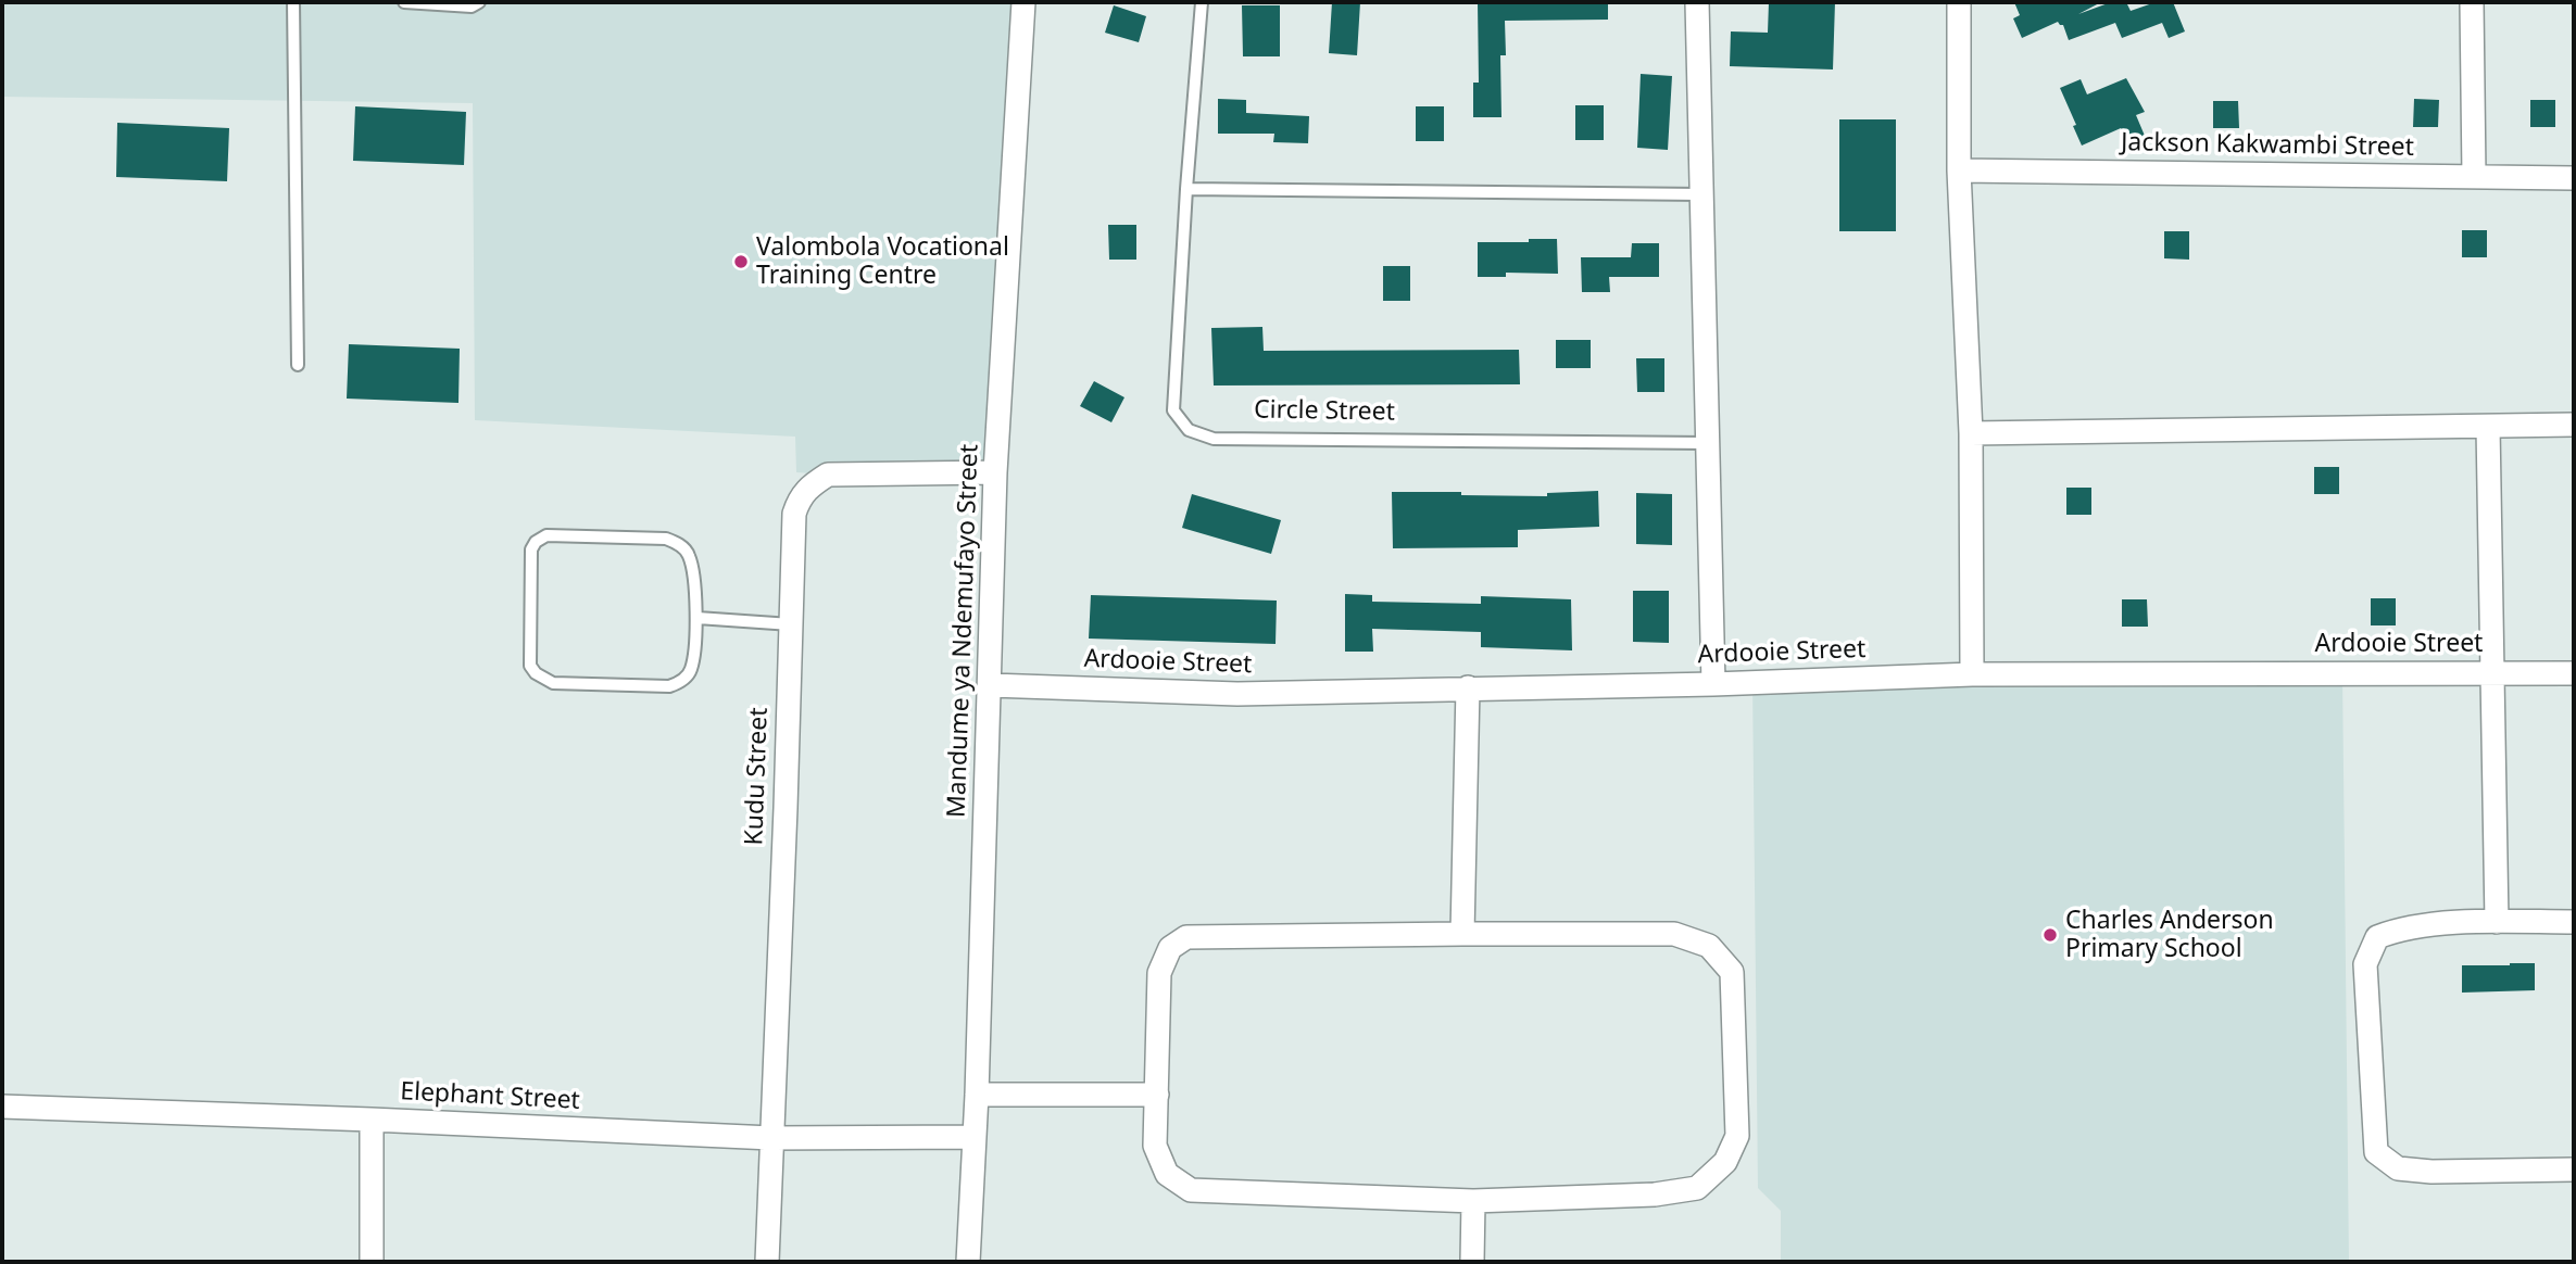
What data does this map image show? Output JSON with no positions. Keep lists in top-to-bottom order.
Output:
{
  "streets": {
    "street": [
      "Jackson Kakwambi Street",
      "Mandume ya Ndemufayo Street",
      "Ardooie Street",
      "Kudu Street",
      "Elephant Street"
    ],
    "lane": ["Circle Street"]
  },
  "crossings": [
    ["Mandume ya Ndemufayo Street", "Ardooie Street"],
    ["Mandume ya Ndemufayo Street", "Kudu Street"],
    ["Mandume ya Ndemufayo Street", "Elephant Street"],
    ["Kudu Street", "Elephant Street"]
  ],
  "places": ["Valombola Vocational Training Centre", "Charles Anderson Primary School"]
}
